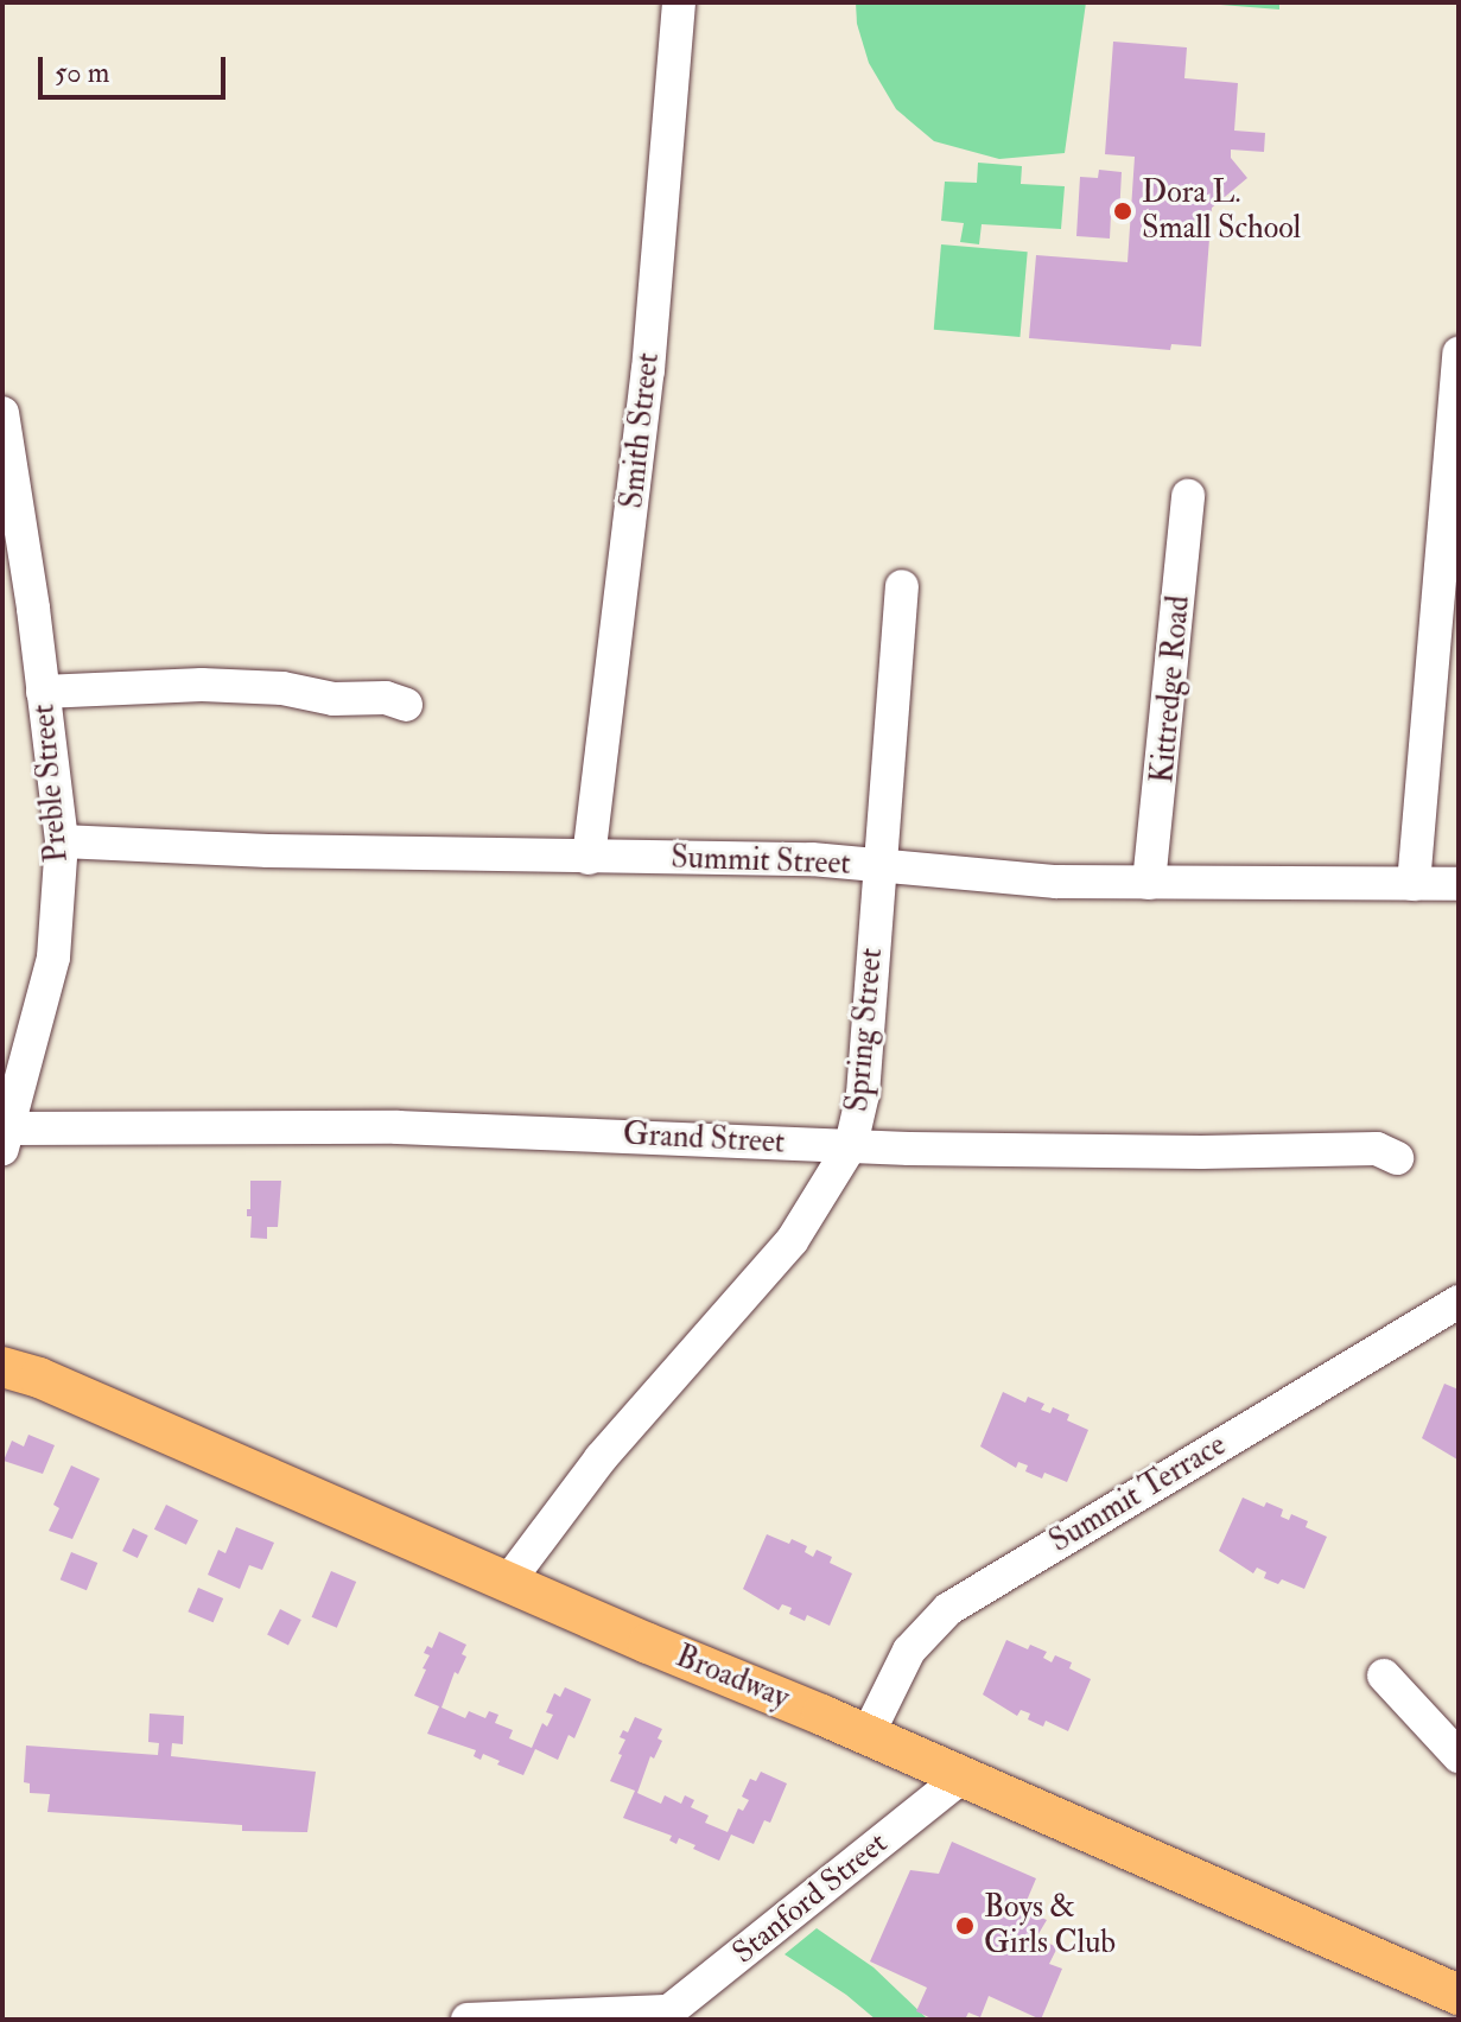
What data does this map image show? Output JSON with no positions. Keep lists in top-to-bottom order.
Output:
{
  "streets": {
    "main road": ["Broadway"],
    "street": [
      "Smith Street",
      "Kittredge Road",
      "Preble Street",
      "Summit Street",
      "Spring Street",
      "Grand Street",
      "Summit Terrace",
      "Stanford Street"
    ]
  },
  "crossings": [
    ["Smith Street", "Summit Street"],
    ["Kittredge Road", "Summit Street"],
    ["Preble Street", "Summit Street"],
    ["Preble Street", "Grand Street"],
    ["Summit Street", "Spring Street"],
    ["Spring Street", "Grand Street"],
    ["Spring Street", "Broadway"],
    ["Summit Terrace", "Broadway"],
    ["Broadway", "Stanford Street"]
  ],
  "places": ["Dora L. Small School", "Boys & Girls Club"],
  "scale_bar": "50 m"
}
